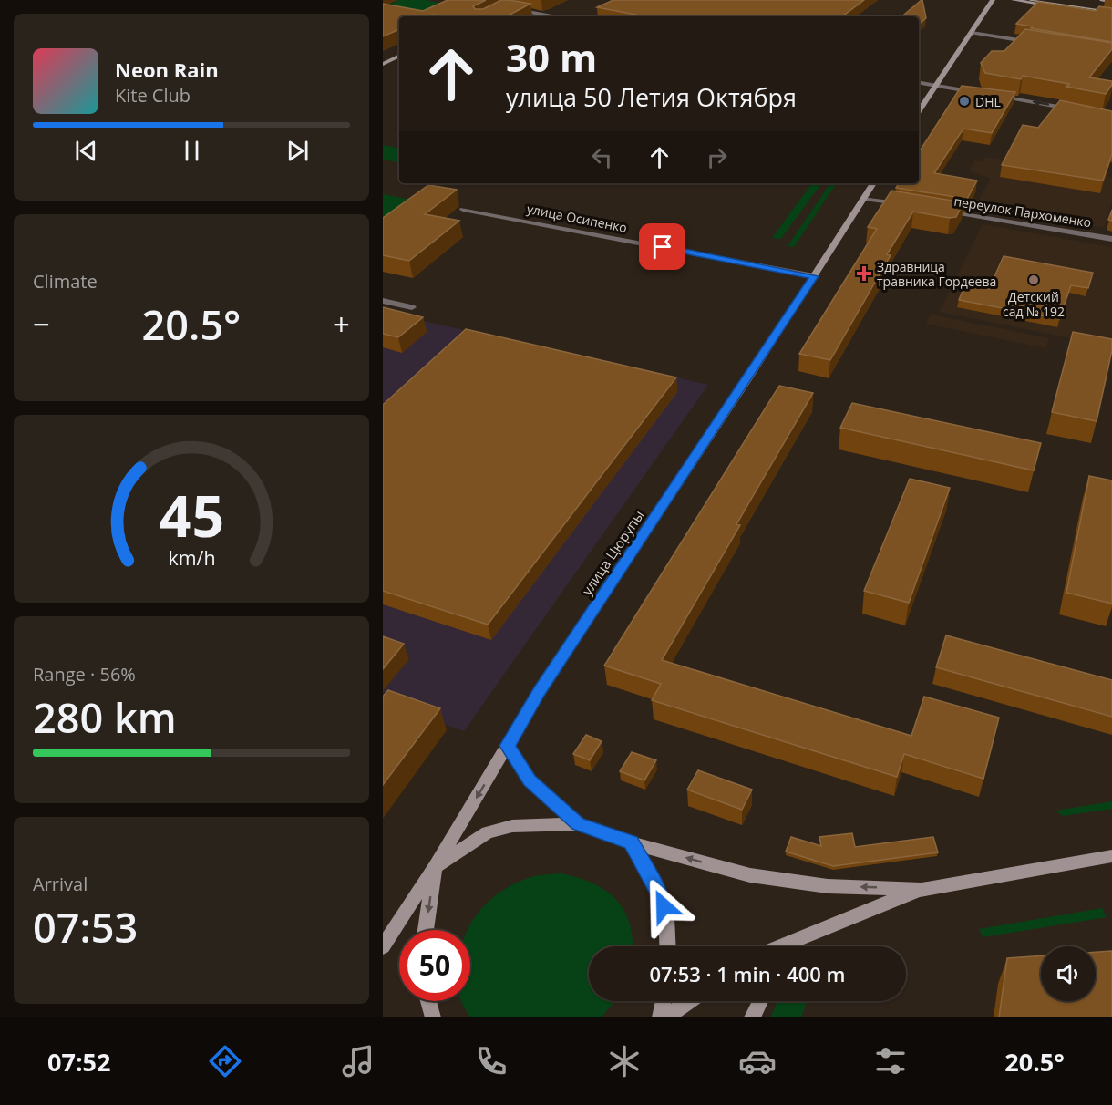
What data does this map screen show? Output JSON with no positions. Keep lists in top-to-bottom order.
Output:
{
  "streets": {
    "main road": ["улица Цюрупы"],
    "street": ["переулок Пархоменко", "улица Осипенко"]
  },
  "crossings": [
    ["улица Осипенко", "улица Цюрупы"]
  ],
  "places": {
    "other": ["DHL", "Детский сад № 192"],
    "health": ["Здравница травника Гордеева"]
  },
  "page": {
    "turn": ["30 m", "улица 50 Летия Октября"],
    "song": ["Neon Rain", "Kite Club"],
    "tile": [
      "Climate",
      ["Range · 56%", "280 km"],
      ["Arrival", "07:53"]
    ],
    "heat": ["−", "20.5°", "+"],
    "limit": "50",
    "trip": "07:53 · 1 min · 400 m",
    "tabs": ["07:52", "20.5°"],
    "gauge": ["45", "km/h"]
  }
}
